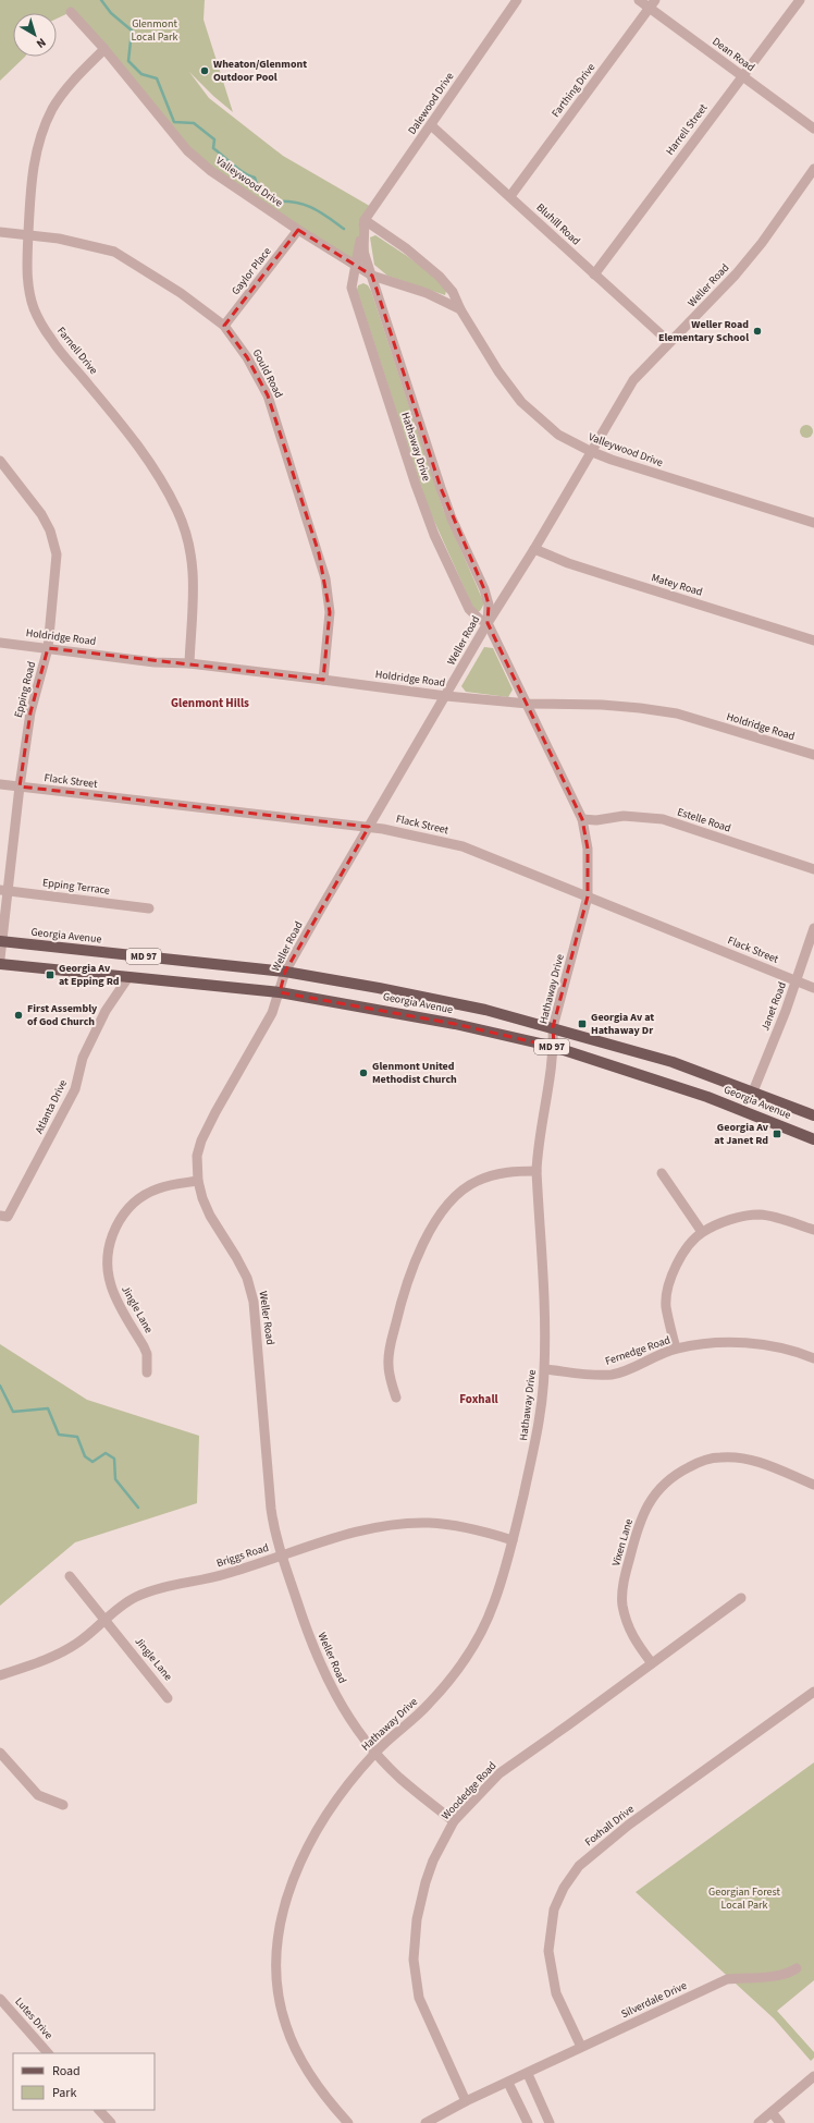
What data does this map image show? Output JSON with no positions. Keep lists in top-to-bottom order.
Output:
{
  "streets": {
    "main road": ["Georgia Avenue", "MD 97"],
    "street": [
      "Dean Road",
      "Farthing Drive",
      "Dalewood Drive",
      "Harrell Street",
      "Valleywood Drive",
      "Bluhill Road",
      "Gaylor Place",
      "Weller Road",
      "Farnell Drive",
      "Gould Road",
      "Hathaway Drive",
      "Matey Road",
      "Holdridge Road",
      "Epping Road",
      "Flack Street",
      "Estelle Road",
      "Epping Terrace",
      "Janet Road",
      "Atlanta Drive",
      "Jingle Lane",
      "Fernedge Road",
      "Vixen Lane",
      "Briggs Road",
      "Woodedge Road",
      "Foxhall Drive",
      "Silverdale Drive",
      "Lutes Drive"
    ]
  },
  "crossings": [
    ["Dean Road", "Farthing Drive"],
    ["Dean Road", "Harrell Street"],
    ["Farthing Drive", "Bluhill Road"],
    ["Dalewood Drive", "Valleywood Drive"],
    ["Dalewood Drive", "Bluhill Road"],
    ["Dalewood Drive", "Hathaway Drive"],
    ["Harrell Street", "Bluhill Road"],
    ["Valleywood Drive", "Gaylor Place"],
    ["Valleywood Drive", "Weller Road"],
    ["Valleywood Drive", "Farnell Drive"],
    ["Valleywood Drive", "Hathaway Drive"],
    ["Bluhill Road", "Weller Road"],
    ["Gaylor Place", "Gould Road"],
    ["Weller Road", "Hathaway Drive"],
    ["Weller Road", "Matey Road"],
    ["Weller Road", "Holdridge Road"],
    ["Weller Road", "Flack Street"],
    ["Weller Road", "Georgia Avenue"],
    ["Weller Road", "Jingle Lane"],
    ["Weller Road", "Briggs Road"],
    ["Weller Road", "Woodedge Road"],
    ["Farnell Drive", "Gould Road"],
    ["Farnell Drive", "Holdridge Road"],
    ["Gould Road", "Holdridge Road"],
    ["Hathaway Drive", "Holdridge Road"],
    ["Hathaway Drive", "Flack Street"],
    ["Hathaway Drive", "Estelle Road"],
    ["Hathaway Drive", "Georgia Avenue"],
    ["Hathaway Drive", "Fernedge Road"],
    ["Hathaway Drive", "Briggs Road"],
    ["Holdridge Road", "Epping Road"],
    ["Epping Road", "Flack Street"],
    ["Epping Road", "Epping Terrace"],
    ["Epping Road", "Georgia Avenue"],
    ["Flack Street", "Janet Road"],
    ["Georgia Avenue", "Janet Road"],
    ["Georgia Avenue", "Atlanta Drive"],
    ["Jingle Lane", "Briggs Road"],
    ["Vixen Lane", "Woodedge Road"],
    ["Woodedge Road", "Silverdale Drive"],
    ["Foxhall Drive", "Silverdale Drive"]
  ],
  "districts": ["Glenmont Hills", "Foxhall"],
  "parks": ["Glenmont Local Park", "Georgian Forest Local Park"],
  "places": {
    "other": [
      "Wheaton/Glenmont Outdoor Pool",
      "Weller Road Elementary School",
      "First Assembly of God Church",
      "Glenmont United Methodist Church"
    ],
    "transit": ["Georgia Av at Epping Rd", "Georgia Av at Hathaway Dr", "Georgia Av at Janet Rd"]
  },
  "legend": ["Road", "Park"],
  "north": "bottom right"
}
